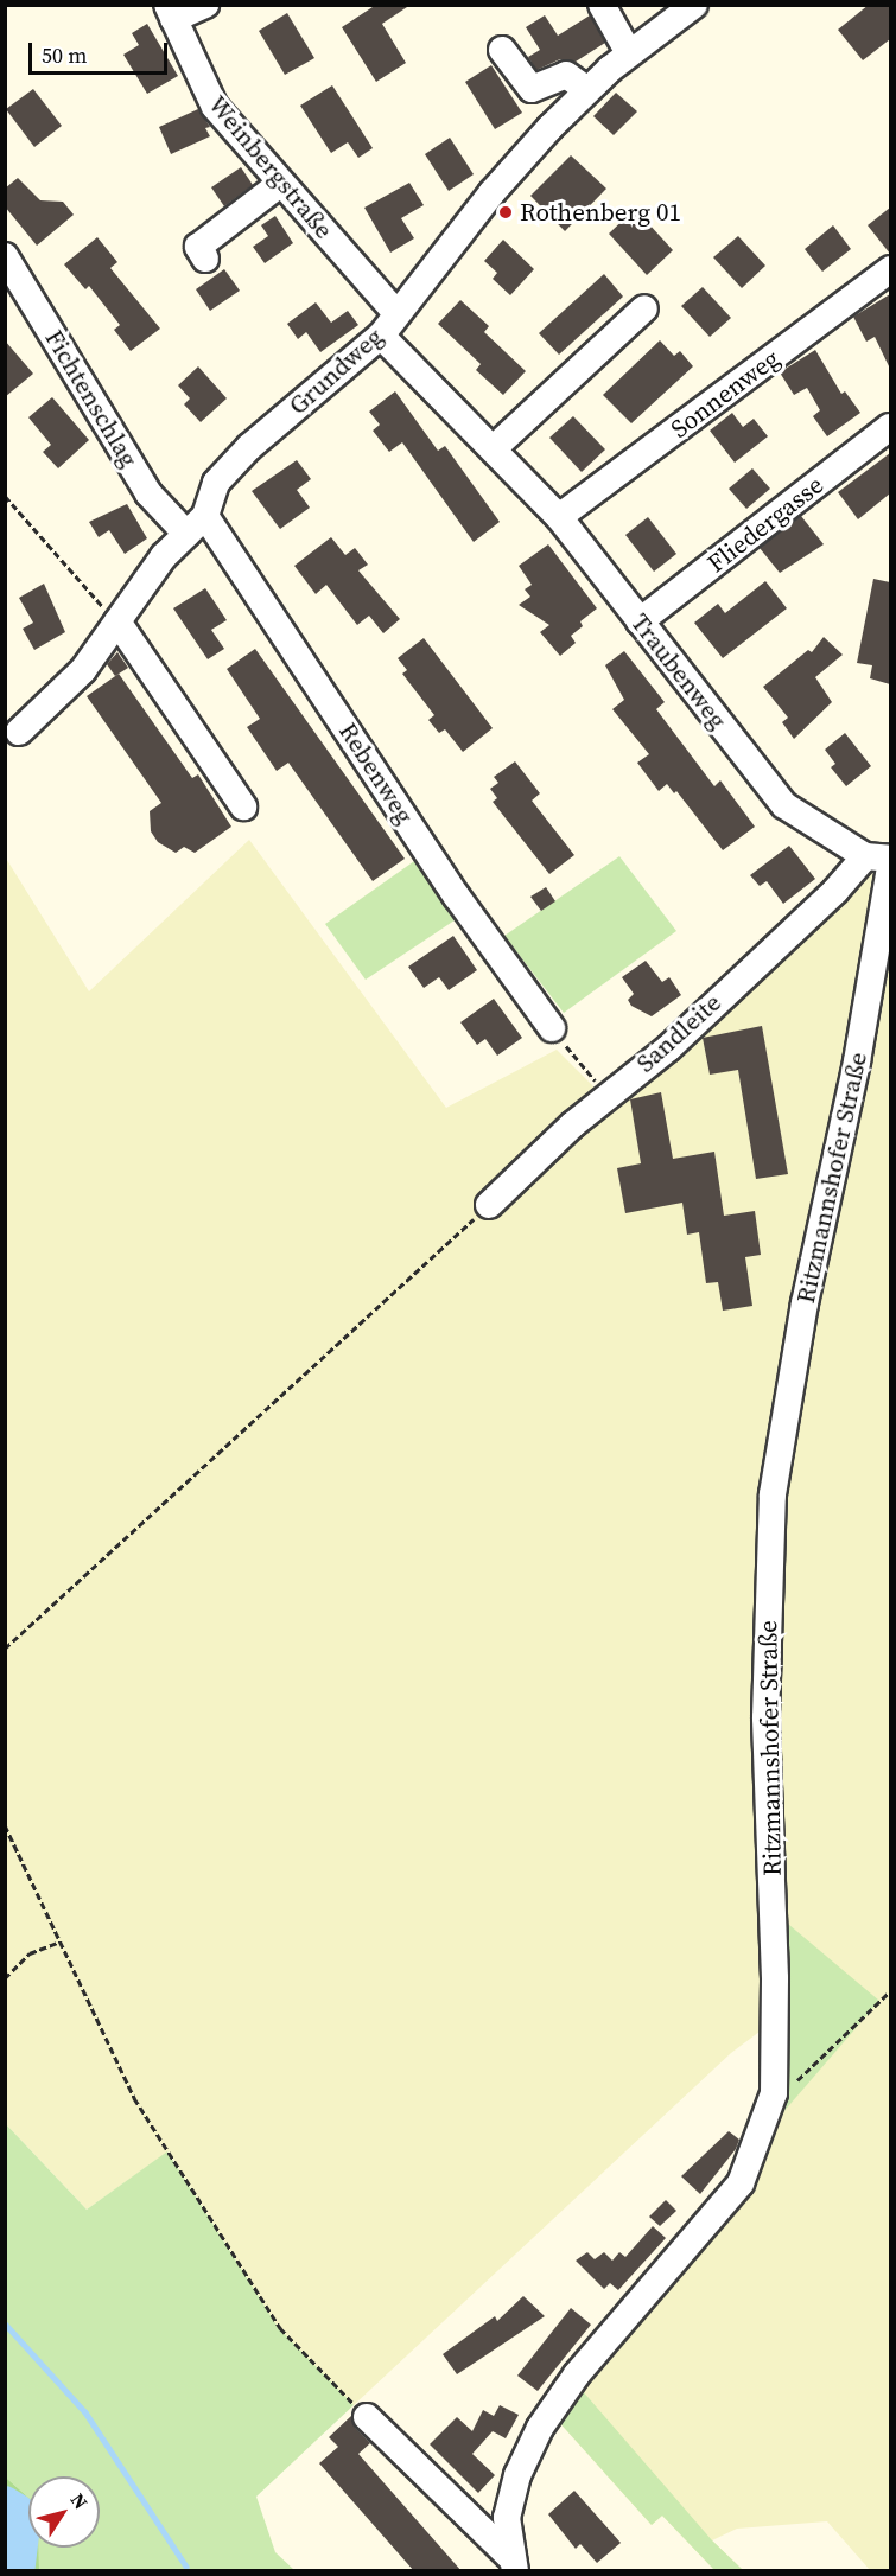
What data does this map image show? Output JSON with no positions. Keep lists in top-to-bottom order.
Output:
{
  "streets": {
    "street": [
      "Weinbergstraße",
      "Grundweg",
      "Sonnenweg",
      "Fichtenschlag",
      "Fliedergasse",
      "Traubenweg",
      "Rebenweg",
      "Sandleite",
      "Ritzmannshofer Straße"
    ]
  },
  "crossings": [
    ["Weinbergstraße", "Grundweg"],
    ["Grundweg", "Fichtenschlag"],
    ["Grundweg", "Traubenweg"],
    ["Grundweg", "Rebenweg"],
    ["Sonnenweg", "Traubenweg"],
    ["Fichtenschlag", "Rebenweg"],
    ["Fliedergasse", "Traubenweg"],
    ["Traubenweg", "Sandleite"]
  ],
  "places": ["Rothenberg 01"],
  "scale_bar": "50 m",
  "north": "top right"
}
